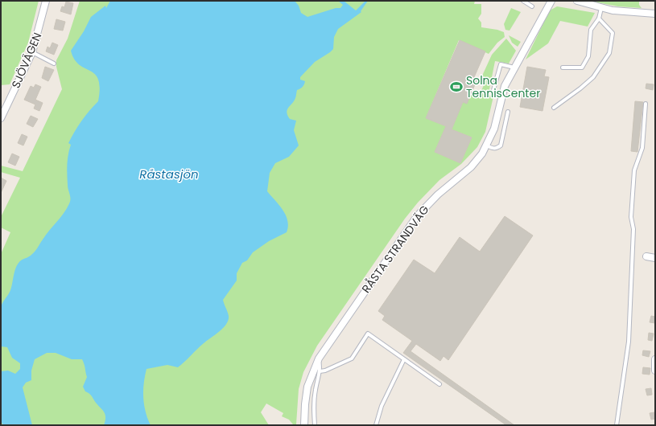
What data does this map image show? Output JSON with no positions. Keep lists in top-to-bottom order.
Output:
{
  "streets": {
    "street": ["SJÖVÄGEN", "RÅSTA STRANDVÄG"]
  },
  "water": ["Råstasjön"],
  "places": {
    "sports": ["Solna TennisCenter"]
  }
}
